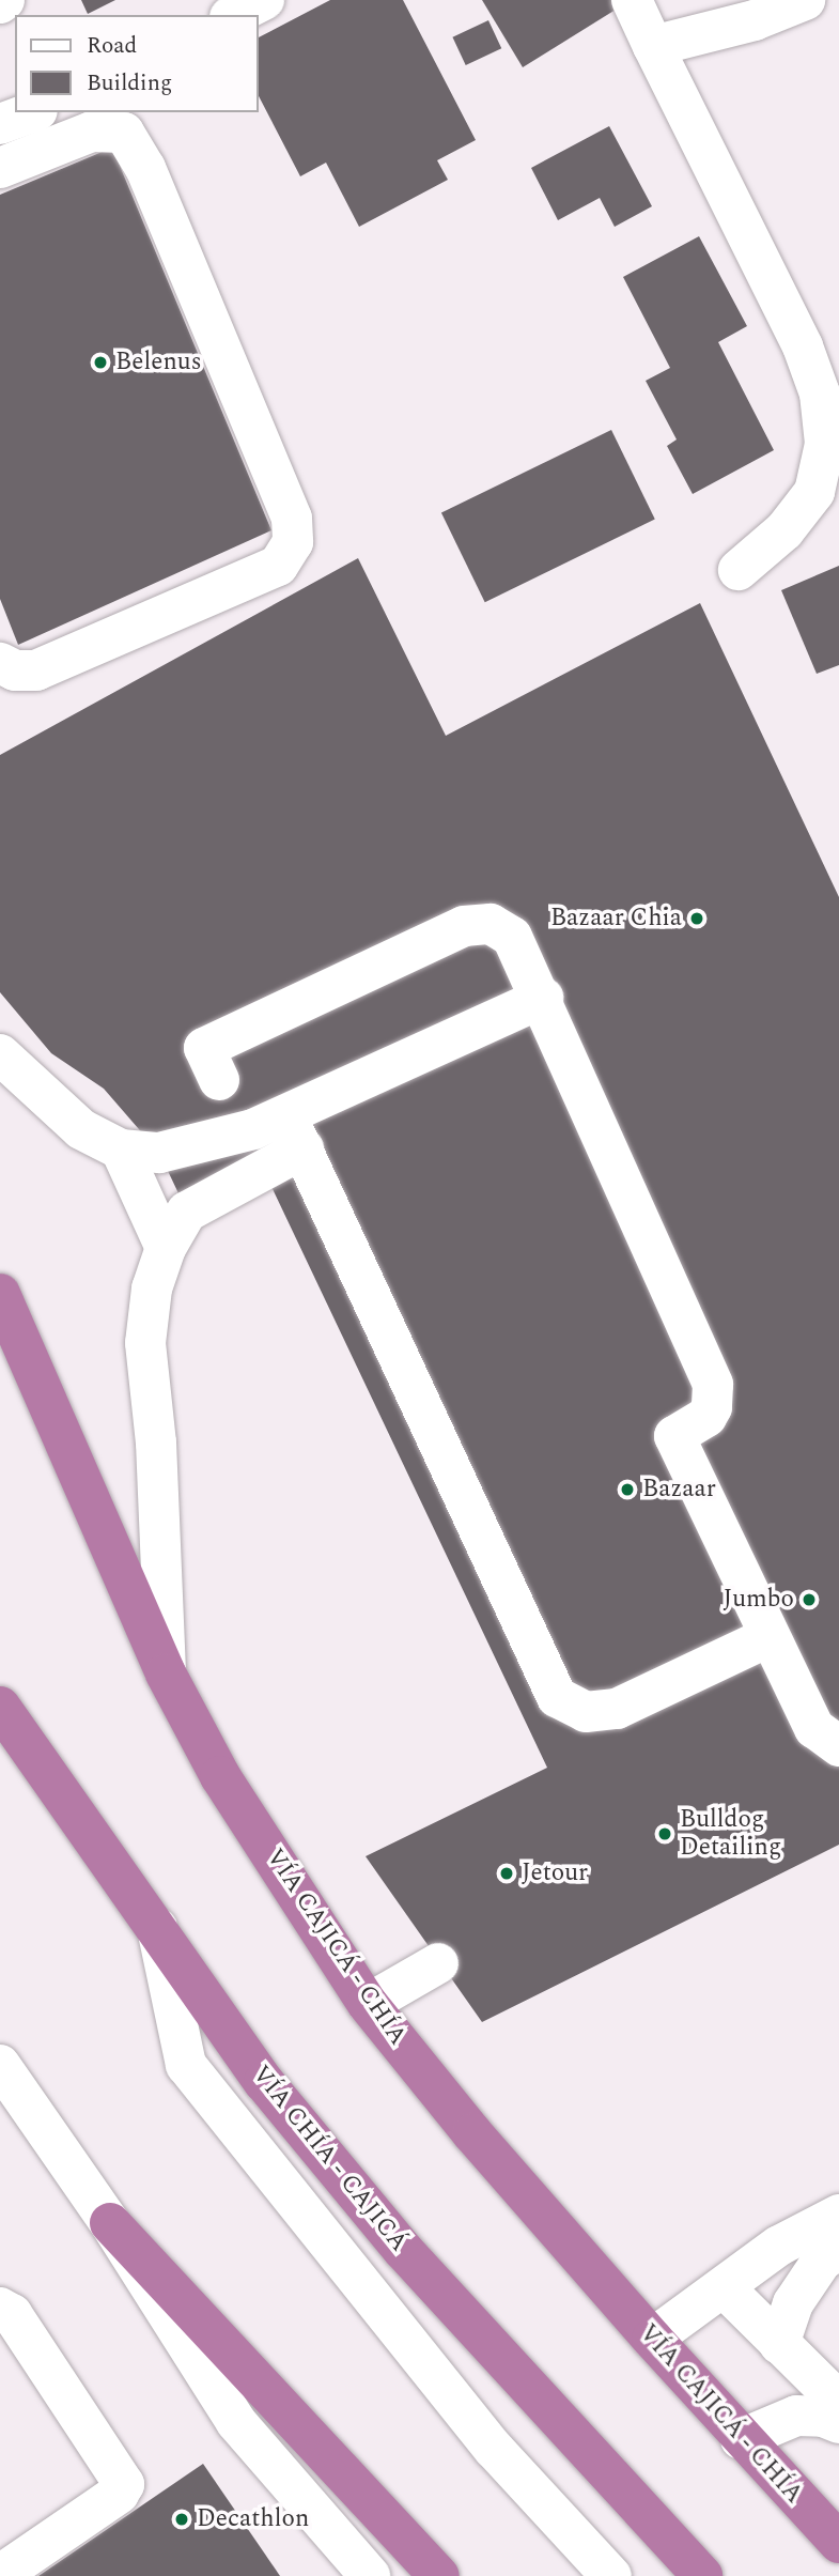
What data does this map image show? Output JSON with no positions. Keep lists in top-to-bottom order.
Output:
{
  "streets": {
    "highway": ["VÍA CAJICÁ - CHÍA", "VÍA CHÍA - CAJICÁ"]
  },
  "places": [
    "Belenus",
    "Bazaar Chia",
    "Bazaar",
    "Jumbo",
    "Bulldog Detailing",
    "Jetour",
    "Decathlon"
  ],
  "legend": ["Road", "Building"]
}
